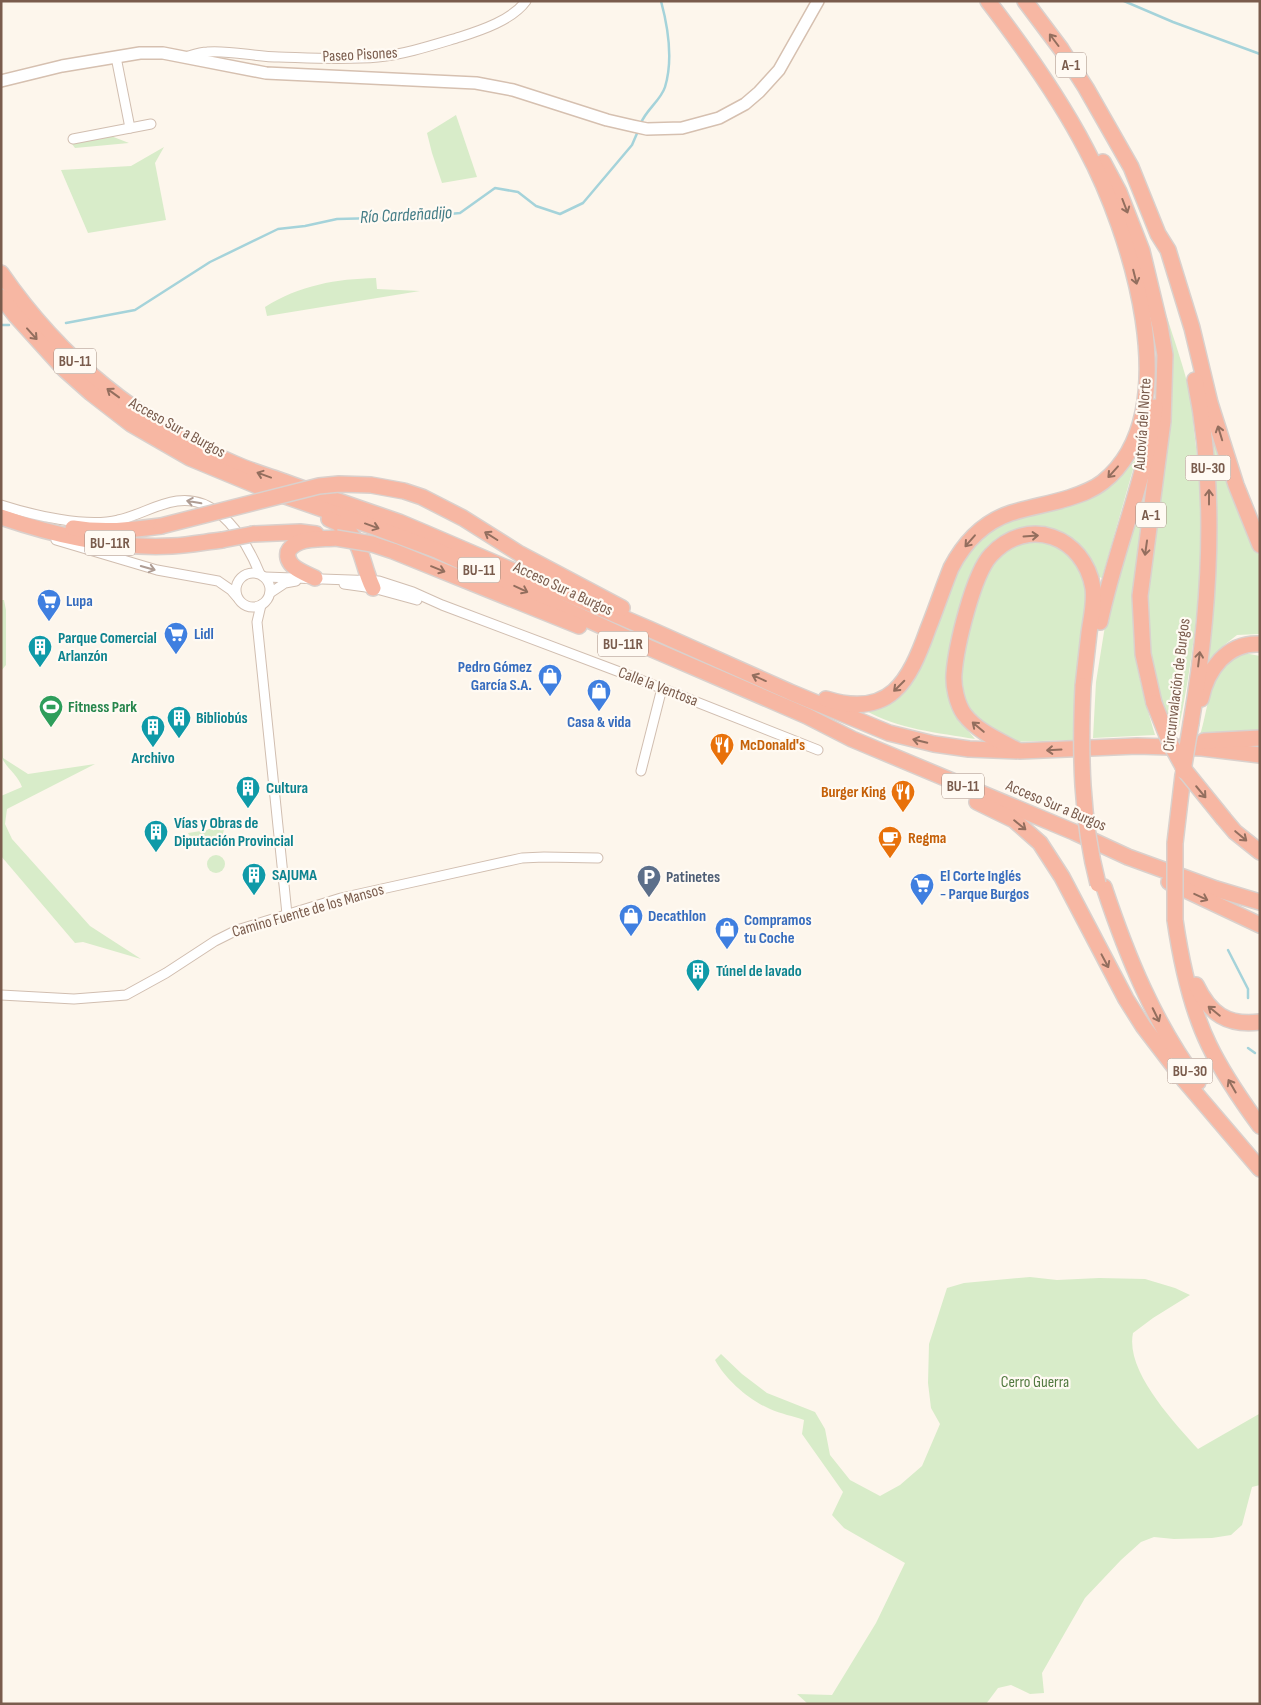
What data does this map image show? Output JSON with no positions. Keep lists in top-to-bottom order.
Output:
{
  "streets": {
    "highway": [
      "A-1",
      "BU-11",
      "Autovía del Norte",
      "Acceso Sur a Burgos",
      "BU-30",
      "BU-11R",
      "Circunvalación de Burgos"
    ],
    "main road": ["Paseo Pisones"],
    "street": ["Calle la Ventosa", "Camino Fuente de los Mansos"]
  },
  "crossings": [
    ["A-1", "Circunvalación de Burgos"],
    ["Autovía del Norte", "BU-30"],
    ["Acceso Sur a Burgos", "BU-11R"]
  ],
  "water": ["Río Cardeñadijo"],
  "parks": ["Cerro Guerra"],
  "places": {
    "supermarket": ["Lupa", "Lidl", "El Corte Inglés - Parque Burgos"],
    "building": [
      "Parque Comercial Arlanzón",
      "Bibliobús",
      "Archivo",
      "Cultura",
      "Vías y Obras de Diputación Provincial",
      "SAJUMA",
      "Túnel de lavado"
    ],
    "shop": [
      "Pedro Gómez García S.A.",
      "Casa & vida",
      "Decathlon",
      "Compramos tu Coche"
    ],
    "sports": ["Fitness Park"],
    "restaurant": ["McDonald's", "Burger King"],
    "cafe": ["Regma"],
    "parking": ["Patinetes"]
  }
}
